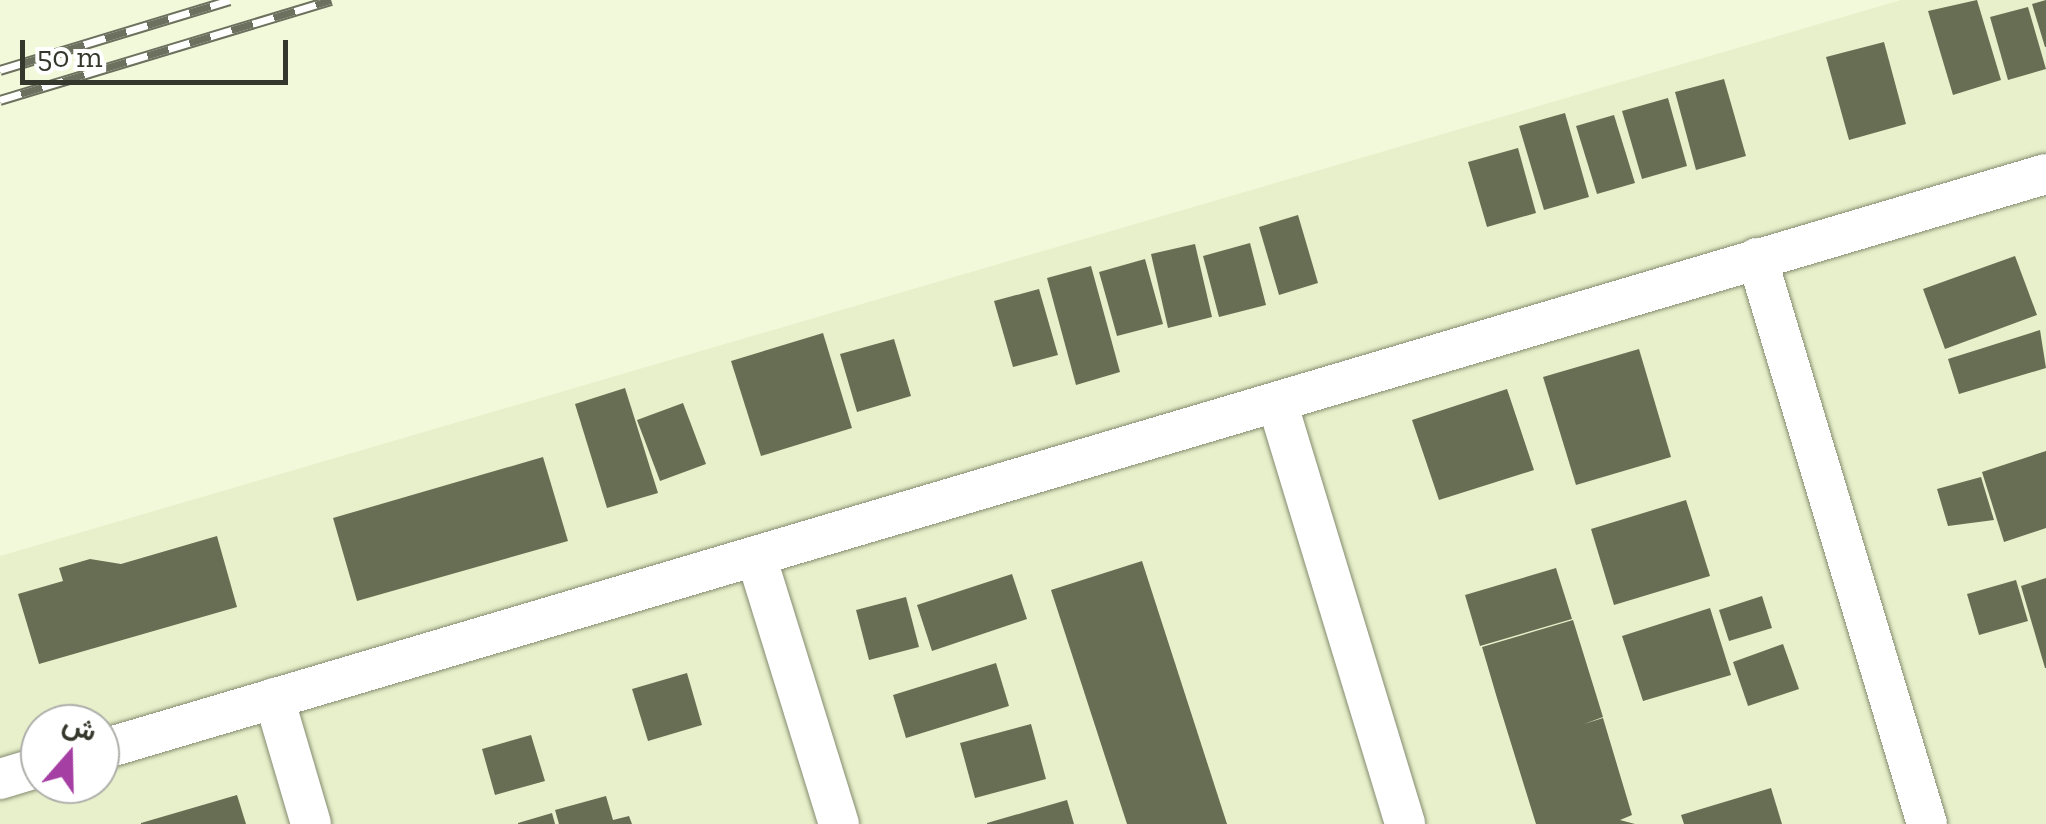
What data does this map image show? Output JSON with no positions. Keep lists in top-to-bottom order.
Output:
{
  "scale_bar": "50 m",
  "north": "top"
}
